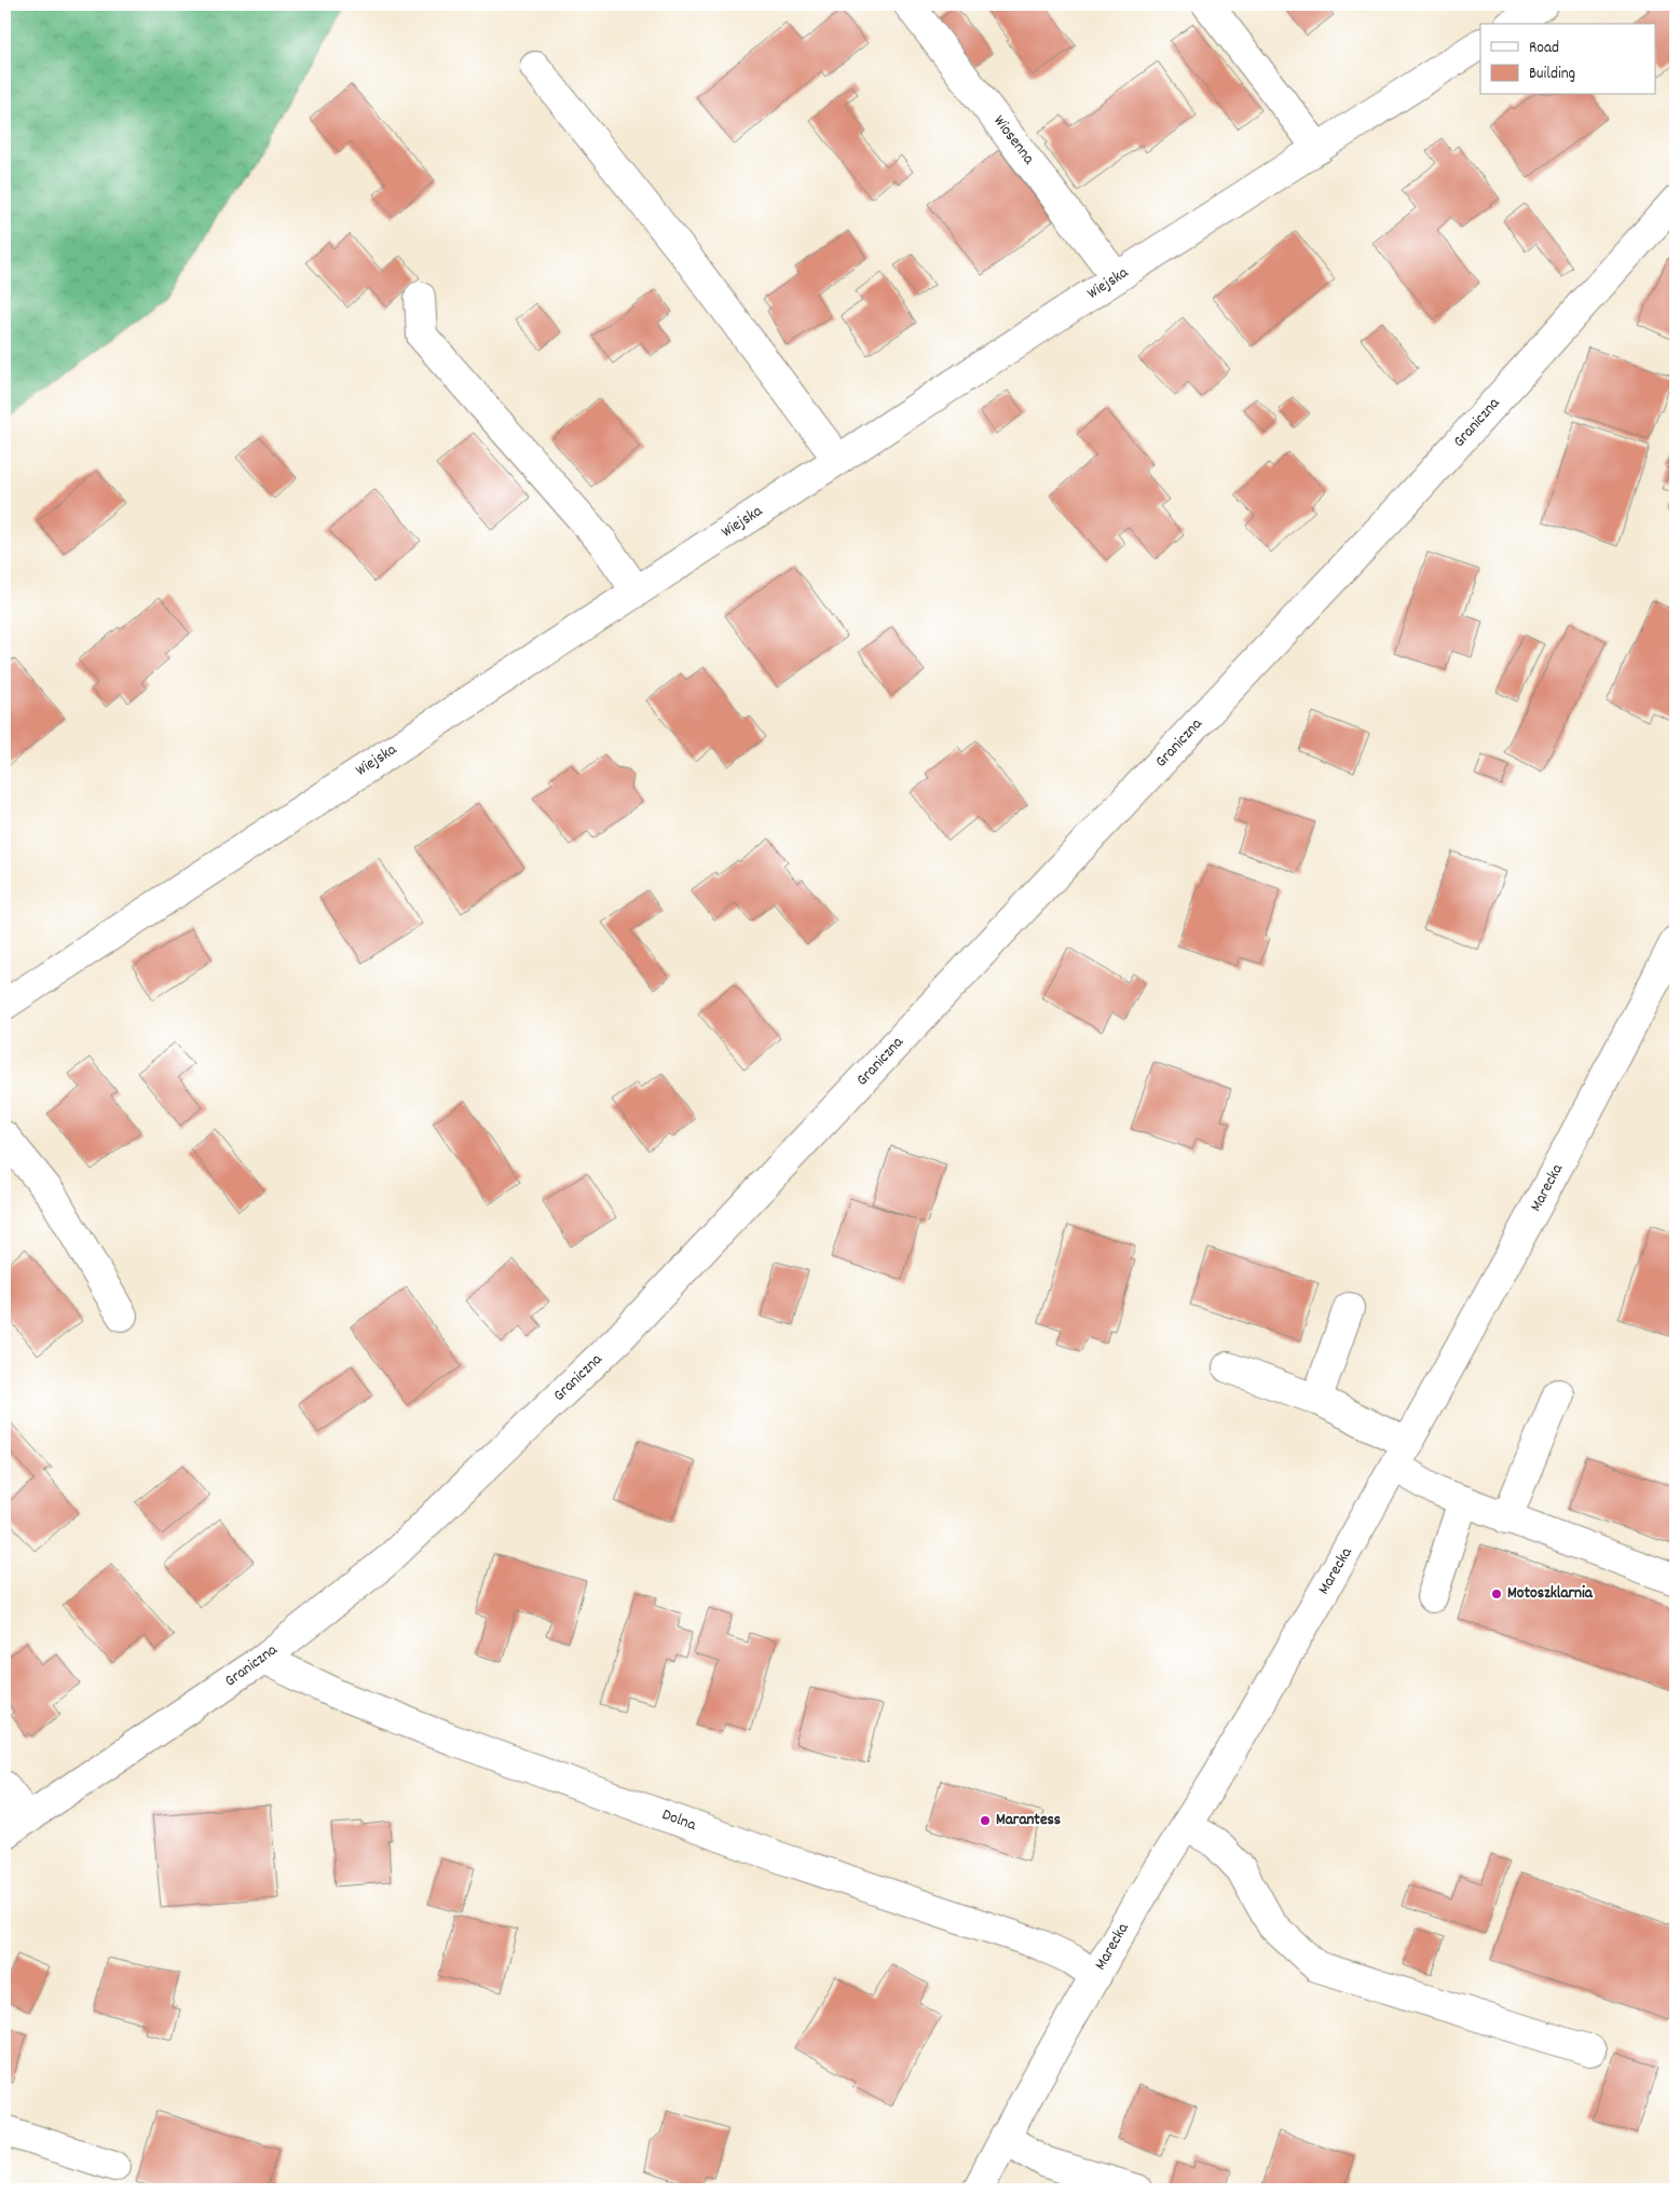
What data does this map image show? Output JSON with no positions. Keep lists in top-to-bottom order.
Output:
{
  "streets": {
    "street": [
      "Wiosenna",
      "Wiejska",
      "Graniczna",
      "Marecka",
      "Dolna"
    ]
  },
  "crossings": [
    ["Wiosenna", "Wiejska"],
    ["Graniczna", "Dolna"],
    ["Marecka", "Dolna"]
  ],
  "places": ["Motoszklarnia", "Marantess"],
  "legend": ["Road", "Building"]
}
